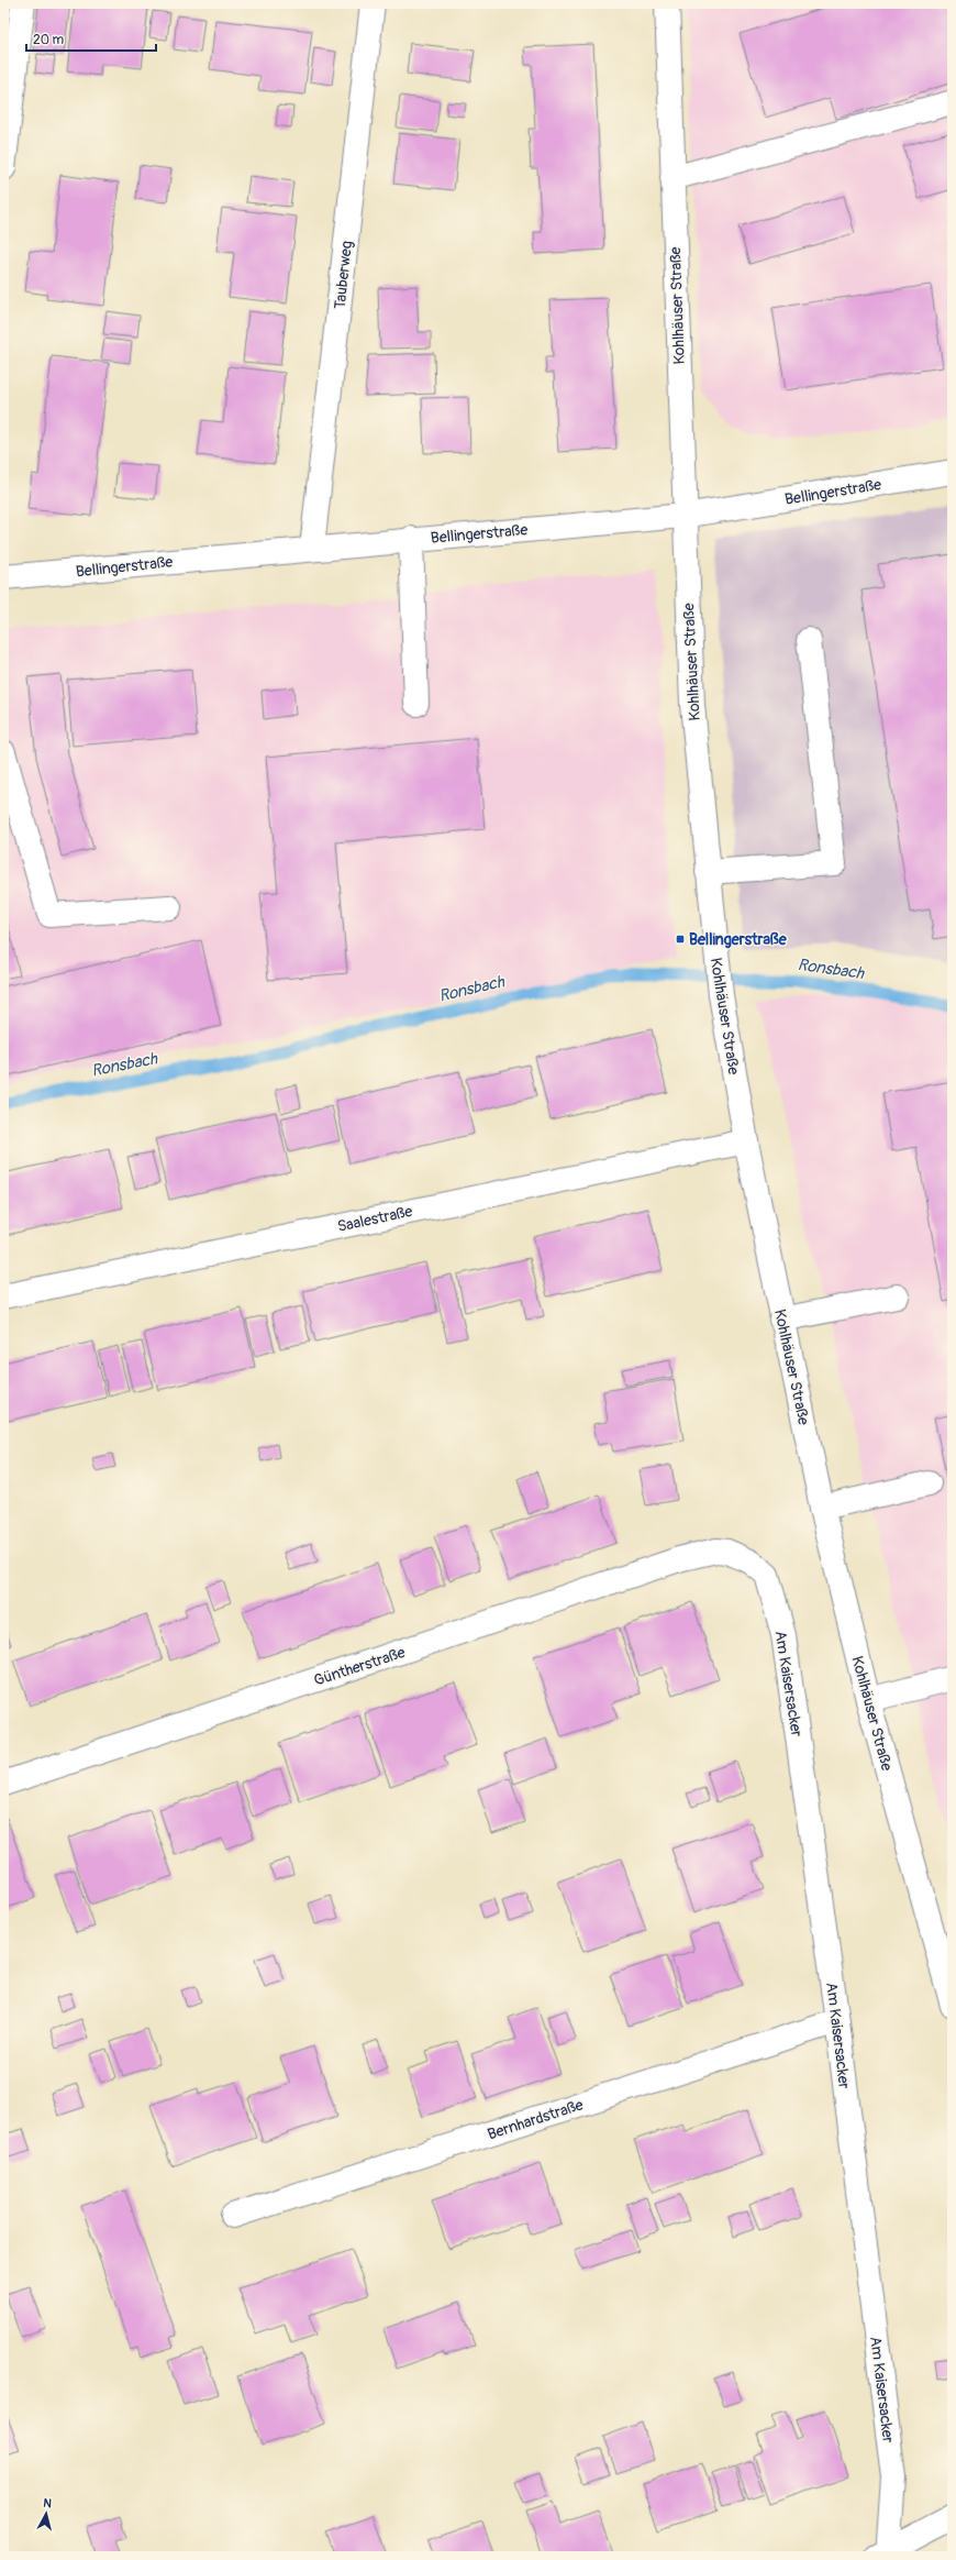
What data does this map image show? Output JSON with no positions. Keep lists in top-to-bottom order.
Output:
{
  "streets": {
    "street": [
      "Tauberweg",
      "Kohlhäuser Straße",
      "Bellingerstraße",
      "Saalestraße",
      "Güntherstraße",
      "Am Kaisersacker",
      "Bernhardstraße"
    ]
  },
  "crossings": [
    ["Tauberweg", "Bellingerstraße"],
    ["Kohlhäuser Straße", "Bellingerstraße"],
    ["Kohlhäuser Straße", "Saalestraße"],
    ["Güntherstraße", "Am Kaisersacker"],
    ["Am Kaisersacker", "Bernhardstraße"]
  ],
  "water": ["Ronsbach"],
  "places": {
    "transit": ["Bellingerstraße"]
  },
  "scale_bar": "20 m",
  "north": "top"
}
